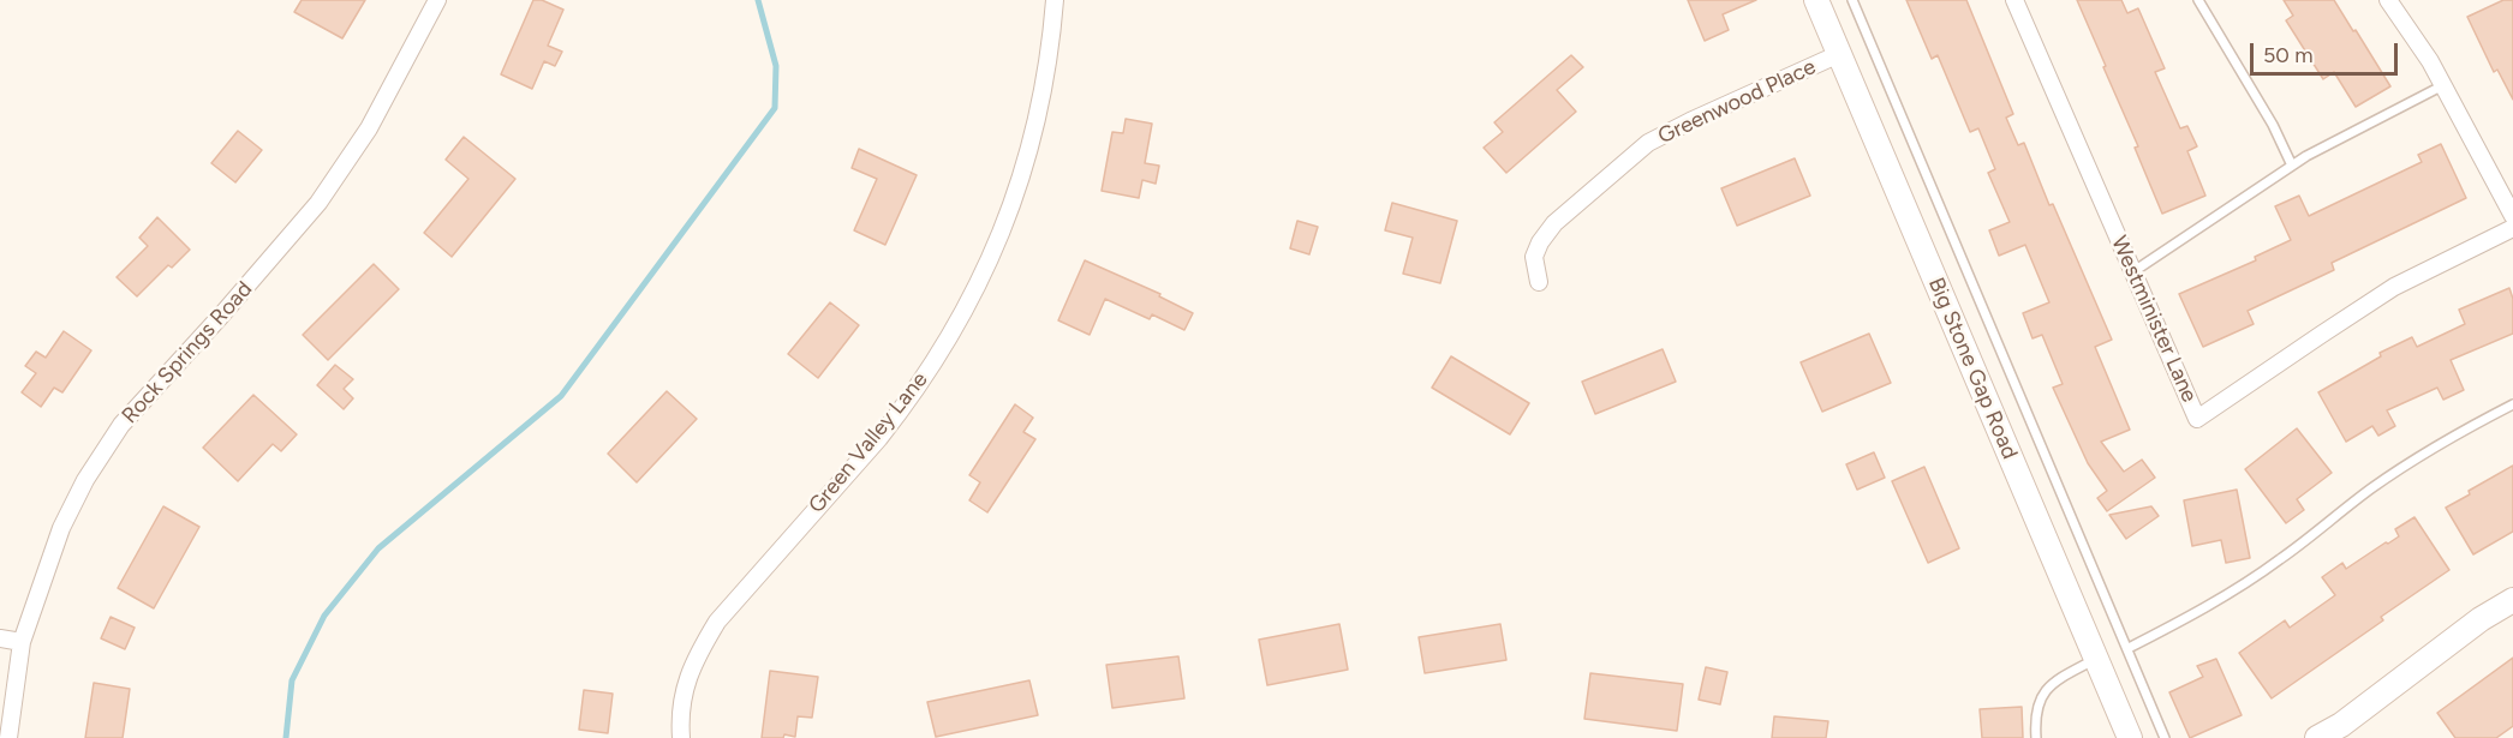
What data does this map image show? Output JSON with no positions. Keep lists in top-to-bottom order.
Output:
{
  "streets": {
    "street": [
      "Greenwood Place",
      "Westminister Lane",
      "Rock Springs Road",
      "Big Stone Gap Road",
      "Green Valley Lane"
    ]
  },
  "crossings": [
    ["Greenwood Place", "Big Stone Gap Road"]
  ],
  "scale_bar": "50 m"
}
